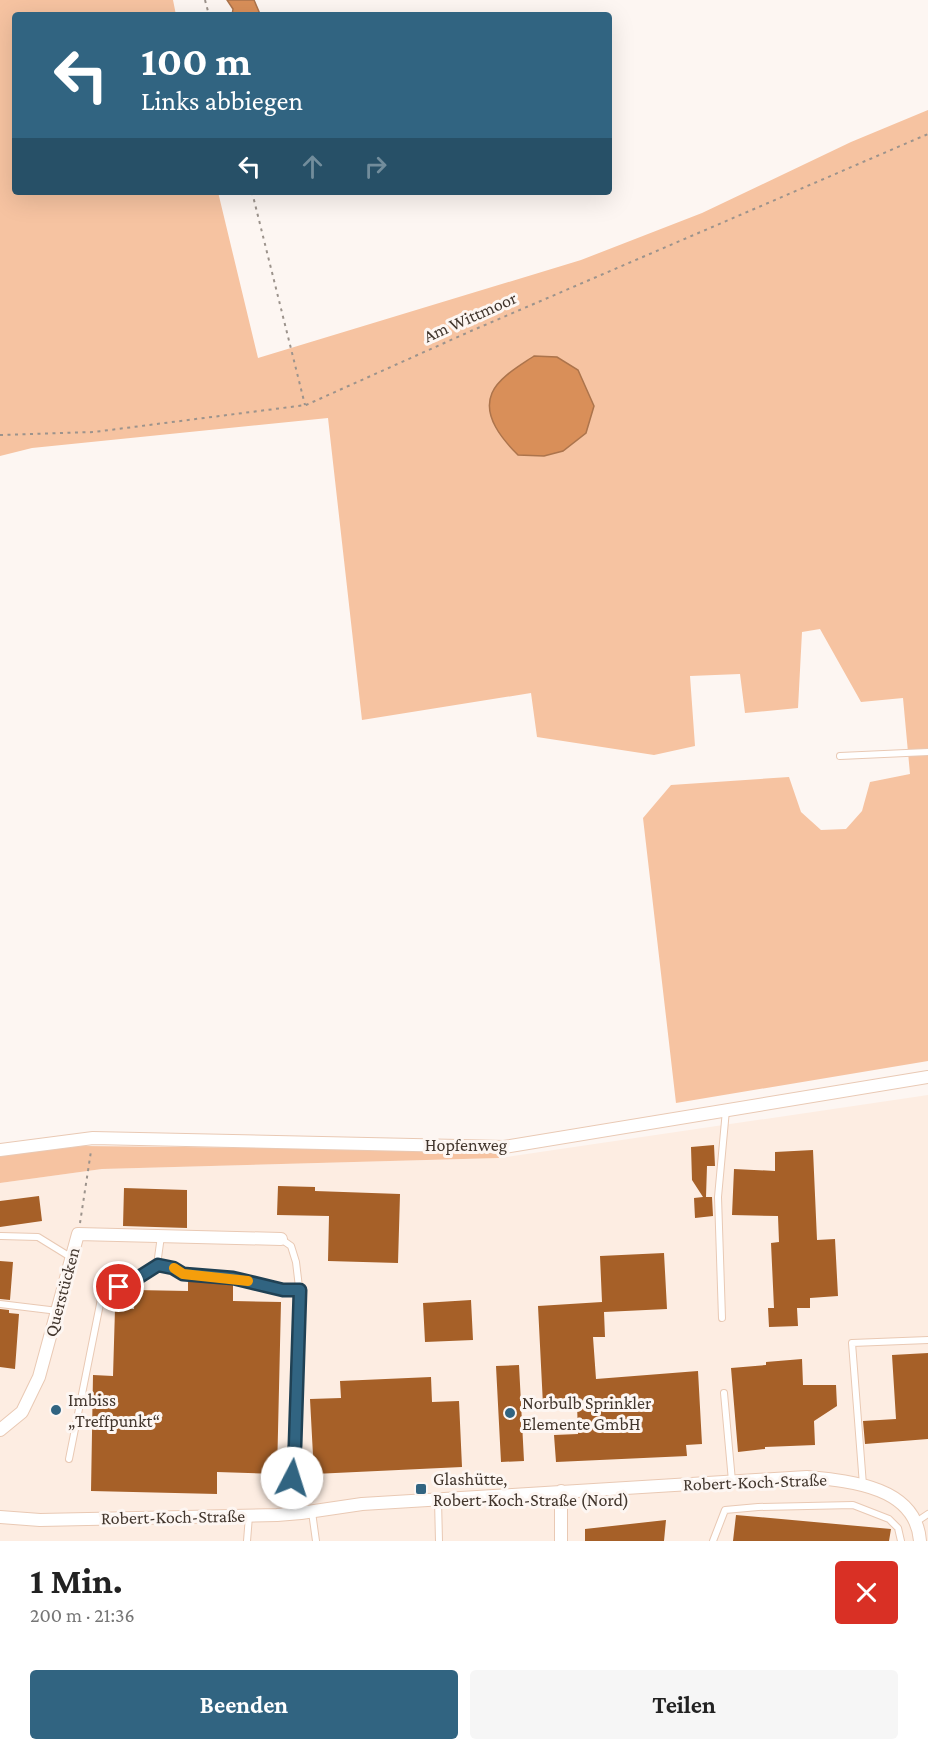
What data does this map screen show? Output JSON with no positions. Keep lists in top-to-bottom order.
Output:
{
  "streets": {
    "street": ["Hopfenweg", "Querstücken", "Robert-Koch-Straße"],
    "path": ["Am Wittmoor"]
  },
  "places": {
    "other": ["Imbiss „Treffpunkt“", "Norbulb Sprinkler Elemente GmbH"],
    "transit": ["Glashütte, Robert-Koch-Straße (Nord)"]
  },
  "page": {
    "turn": ["100 m", "Links abbiegen"],
    "heading": ["1 Min.", "200 m · 21:36"],
    "buttons": ["Beenden", "Teilen"]
  }
}
